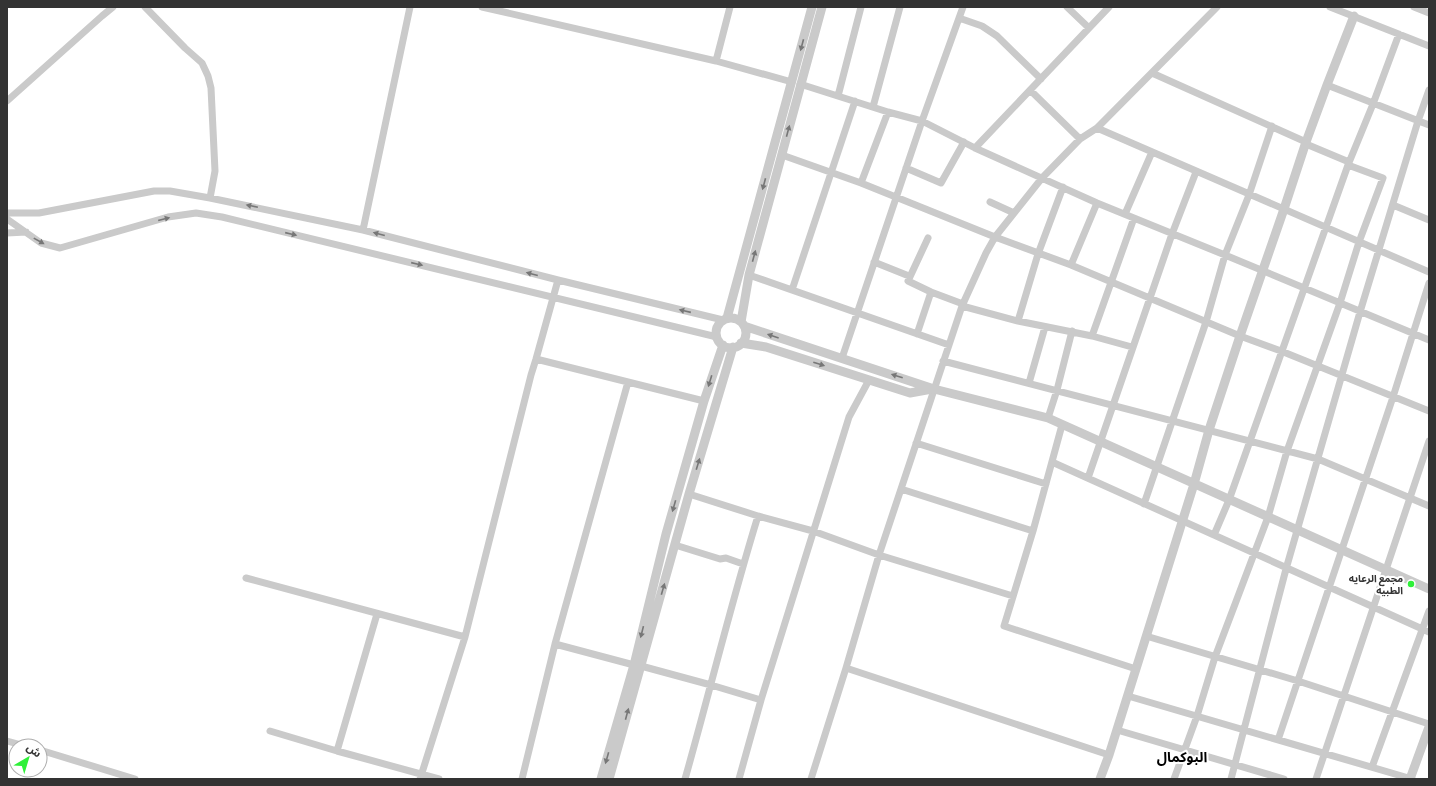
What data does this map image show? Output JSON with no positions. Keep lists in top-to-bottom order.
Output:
{
  "districts": ["البوكمال"],
  "places": ["مجمع الرعايه الطبيه"],
  "north": "top right"
}
